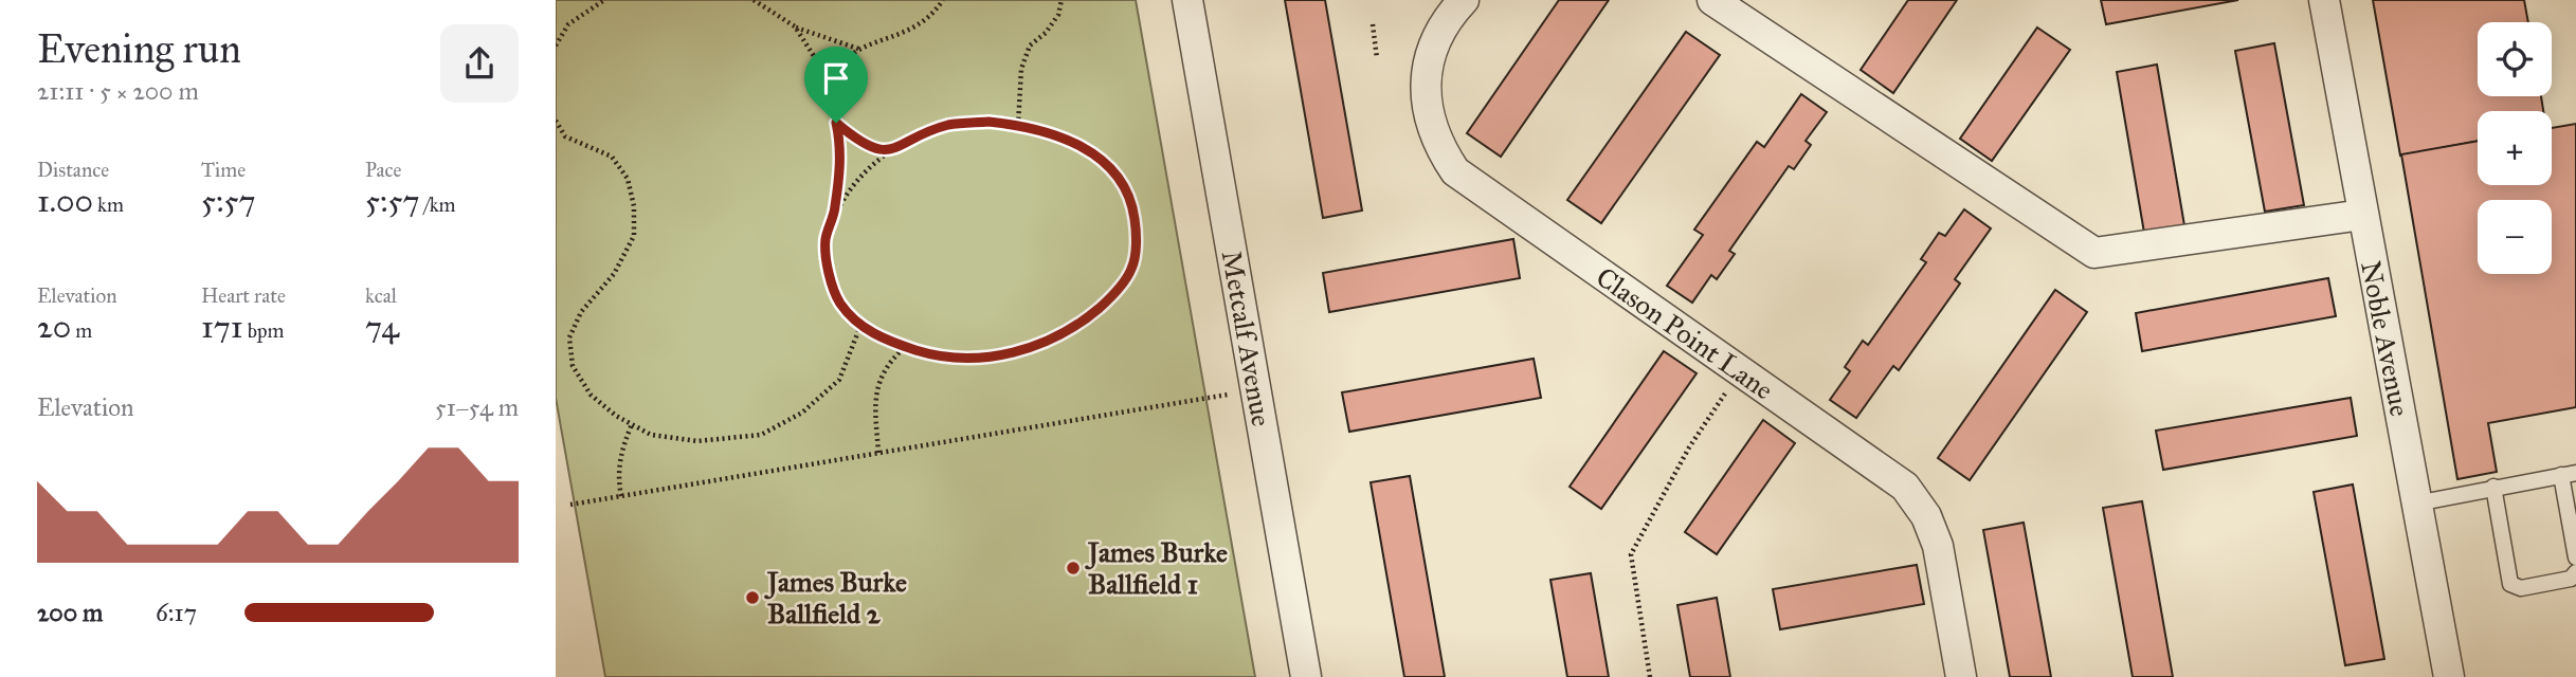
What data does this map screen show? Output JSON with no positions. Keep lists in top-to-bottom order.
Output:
{
  "streets": {
    "street": ["Clason Point Lane", "Metcalf Avenue", "Noble Avenue"]
  },
  "places": ["James Burke Ballfield 1", "James Burke Ballfield 2"],
  "page": {
    "heading": ["Evening run", "21:11 · 5 × 200 m"],
    "map_buttons": ["+", "−"],
    "stats": [
      ["Distance", "1.00 km"],
      ["Time", "5:57"],
      ["Pace", "5:57 /km"],
      ["Elevation", "20 m"],
      ["Heart rate", "171 bpm"],
      ["kcal", "74"]
    ],
    "chart": ["Elevation", "51–54 m"],
    "list": [
      {
        "name": "200 m",
        "note": "6:17"
      }
    ]
  }
}
